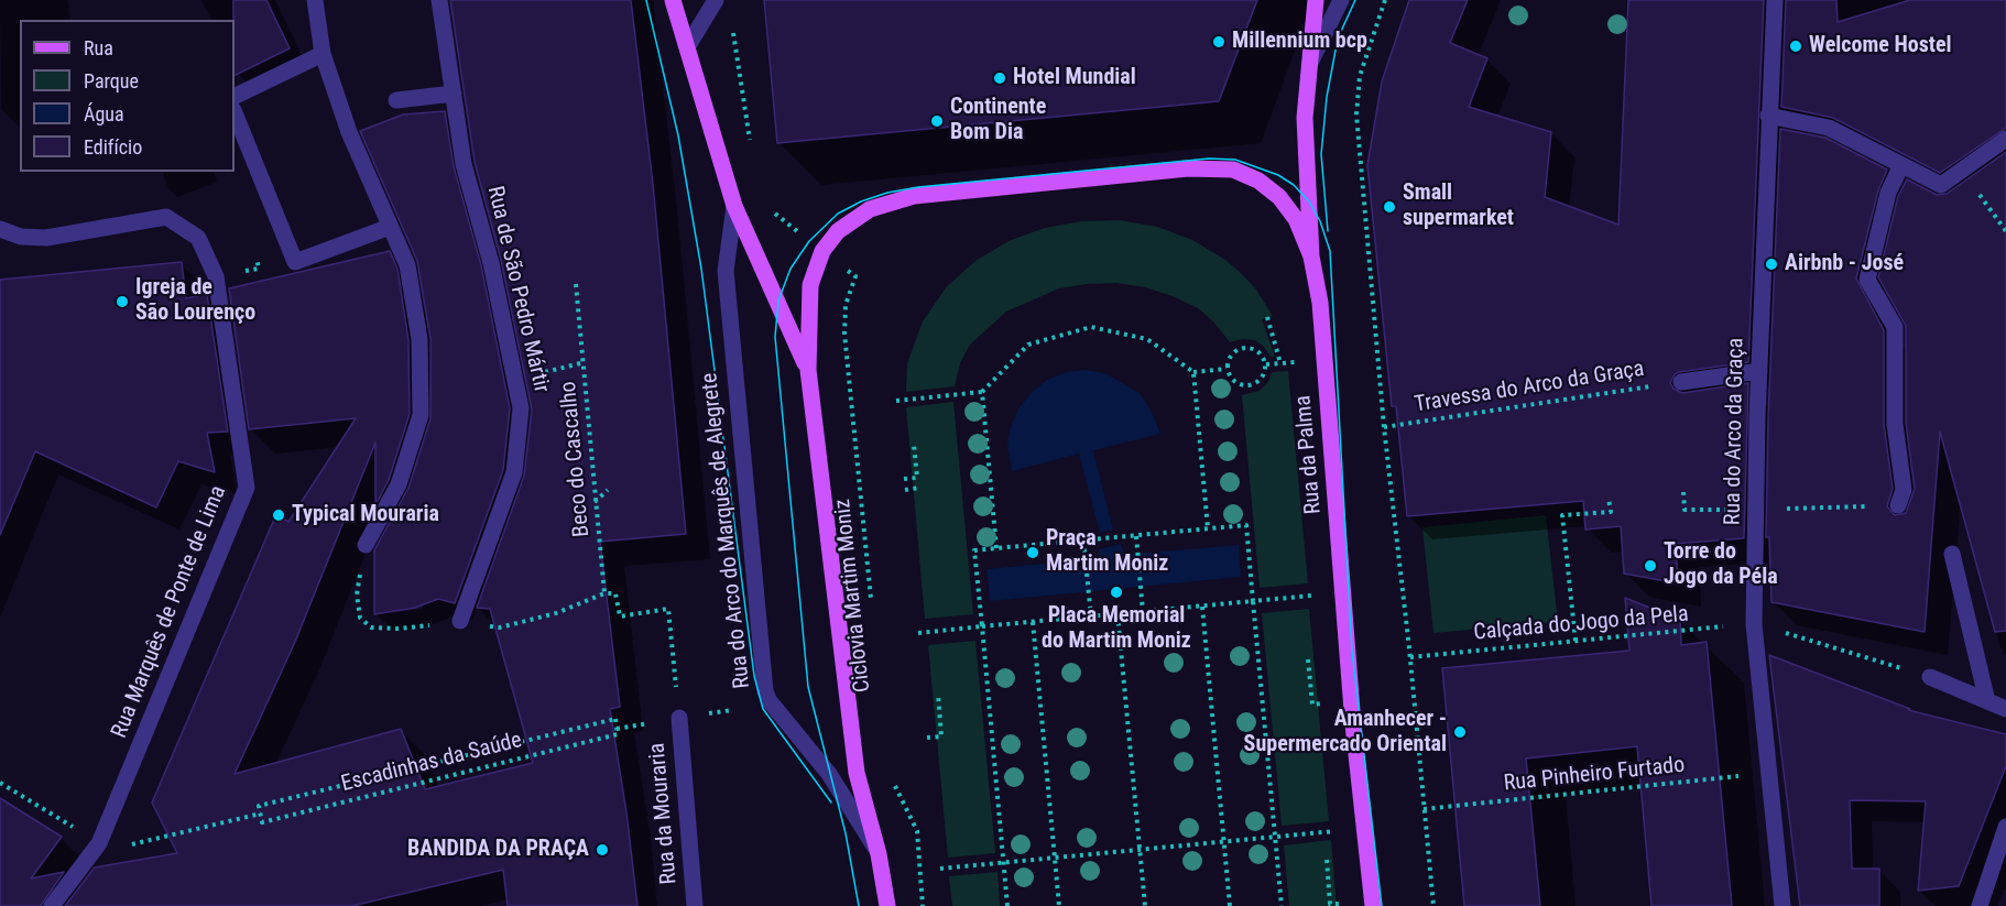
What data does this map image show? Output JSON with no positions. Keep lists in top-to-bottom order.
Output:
{
  "streets": {
    "main road": ["Rua da Palma", "Rua do Arco do Marquês de Alegrete"],
    "street": [
      "Rua de São Pedro Mártir",
      "Rua do Arco da Graça",
      "Rua Marquês de Ponte de Lima",
      "Rua da Mouraria"
    ],
    "path": [
      "Travessa do Arco da Graça",
      "Beco do Cascalho",
      "Ciclovia Martim Moniz",
      "Calçada do Jogo da Pela",
      "Escadinhas da Saúde",
      "Rua Pinheiro Furtado"
    ]
  },
  "crossings": [
    ["Rua do Arco da Graça", "Calçada do Jogo da Pela"],
    ["Rua do Arco da Graça", "Rua Pinheiro Furtado"],
    ["Rua Marquês de Ponte de Lima", "Escadinhas da Saúde"]
  ],
  "places": [
    "Millennium bcp",
    "Welcome Hostel",
    "Hotel Mundial",
    "Continente Bom Dia",
    "Small supermarket",
    "Airbnb - José",
    "Igreja de São Lourenço",
    "Typical Mouraria",
    "Praça Martim Moniz",
    "Torre do Jogo da Péla",
    "Placa Memorial do Martim Moniz",
    "Amanhecer - Supermercado Oriental",
    "BANDIDA DA PRAÇA"
  ],
  "legend": [
    "Rua",
    "Parque",
    "Água",
    "Edifício"
  ]
}
